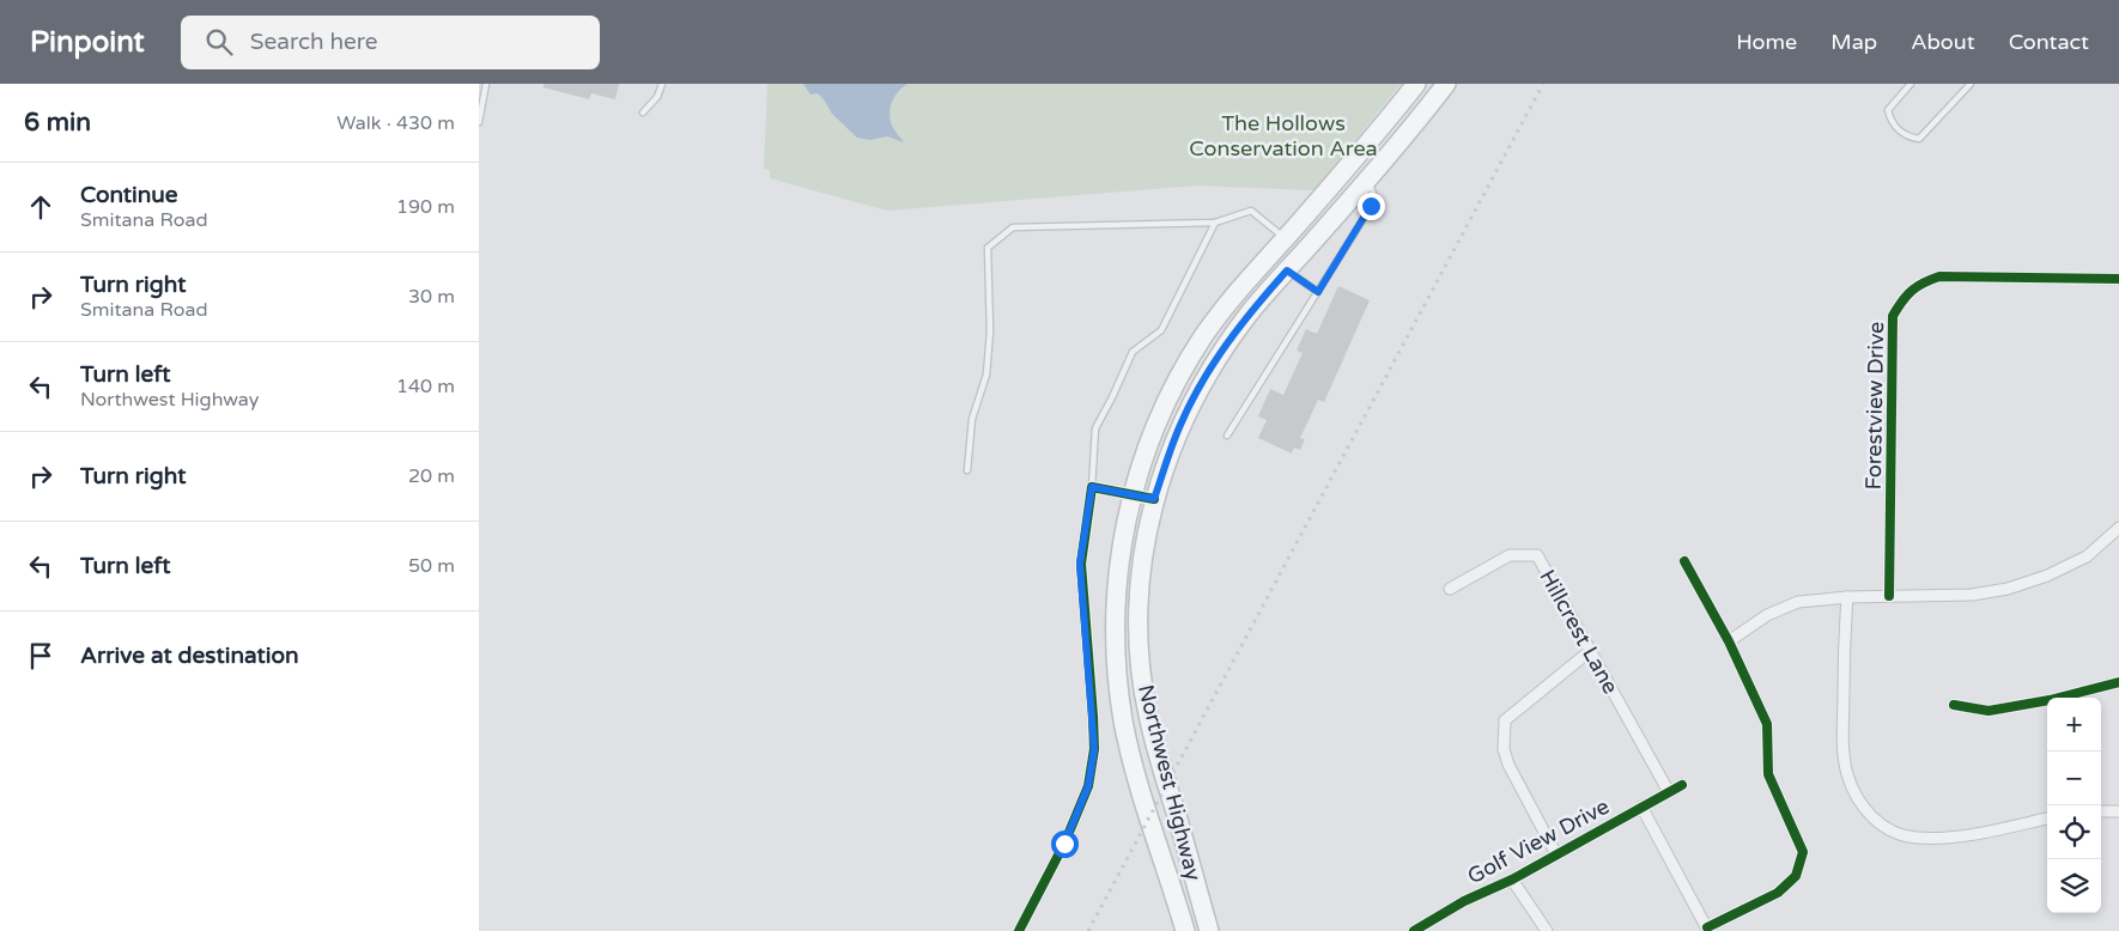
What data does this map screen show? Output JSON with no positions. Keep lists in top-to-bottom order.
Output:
{
  "streets": {
    "main road": ["Northwest Highway"],
    "street": ["Forestview Drive", "Hillcrest Lane", "Golf View Drive"]
  },
  "crossings": [
    ["Hillcrest Lane", "Golf View Drive"]
  ],
  "parks": ["The Hollows Conservation Area"],
  "page": {
    "header": "Pinpoint",
    "search": "Search here",
    "nav": [
      "Home",
      "Map",
      "About",
      "Contact"
    ],
    "heading": ["6 min", "Walk · 430 m"],
    "list": [
      ["Continue", "Smitana Road", "190 m"],
      ["Turn right", "Smitana Road", "30 m"],
      ["Turn left", "Northwest Highway", "140 m"],
      ["Turn right", "20 m"],
      ["Turn left", "50 m"],
      "Arrive at destination"
    ],
    "map_buttons": ["+", "−"]
  }
}
